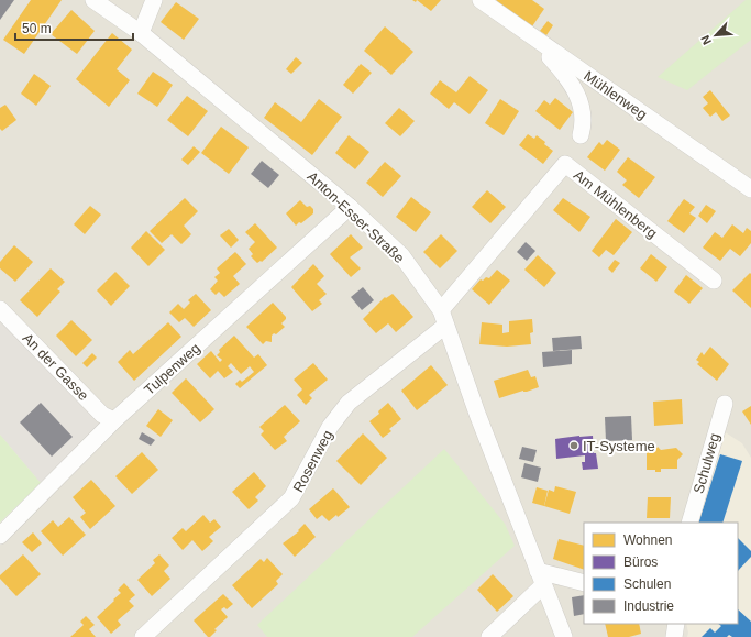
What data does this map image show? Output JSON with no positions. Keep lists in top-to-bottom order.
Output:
{
  "streets": {
    "street": [
      "Mühlenweg",
      "Am Mühlenberg",
      "Anton-Esser-Straße",
      "An der Gasse",
      "Tulpenweg",
      "Rosenweg",
      "Schulweg"
    ]
  },
  "crossings": [
    ["Am Mühlenberg", "Anton-Esser-Straße"],
    ["Am Mühlenberg", "Rosenweg"],
    ["Anton-Esser-Straße", "Tulpenweg"],
    ["Anton-Esser-Straße", "Rosenweg"],
    ["An der Gasse", "Tulpenweg"]
  ],
  "places": ["IT-Systeme"],
  "legend": [
    "Wohnen",
    "Büros",
    "Schulen",
    "Industrie"
  ],
  "scale_bar": "50 m",
  "north": "bottom left"
}
